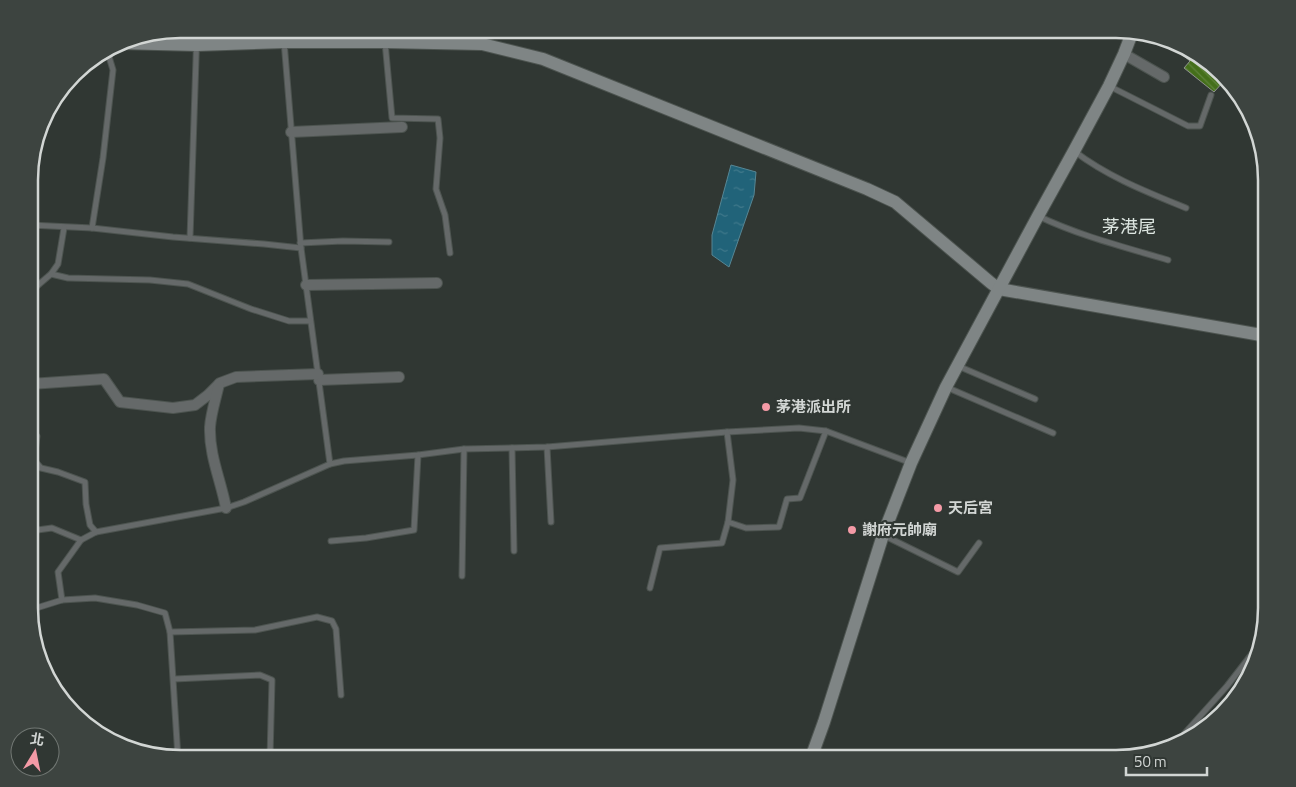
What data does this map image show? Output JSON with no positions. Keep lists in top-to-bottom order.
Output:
{
  "districts": ["茅港尾"],
  "places": ["茅港派出所", "天后宮", "謝府元帥廟"],
  "scale_bar": "50 m",
  "north": "top"
}
